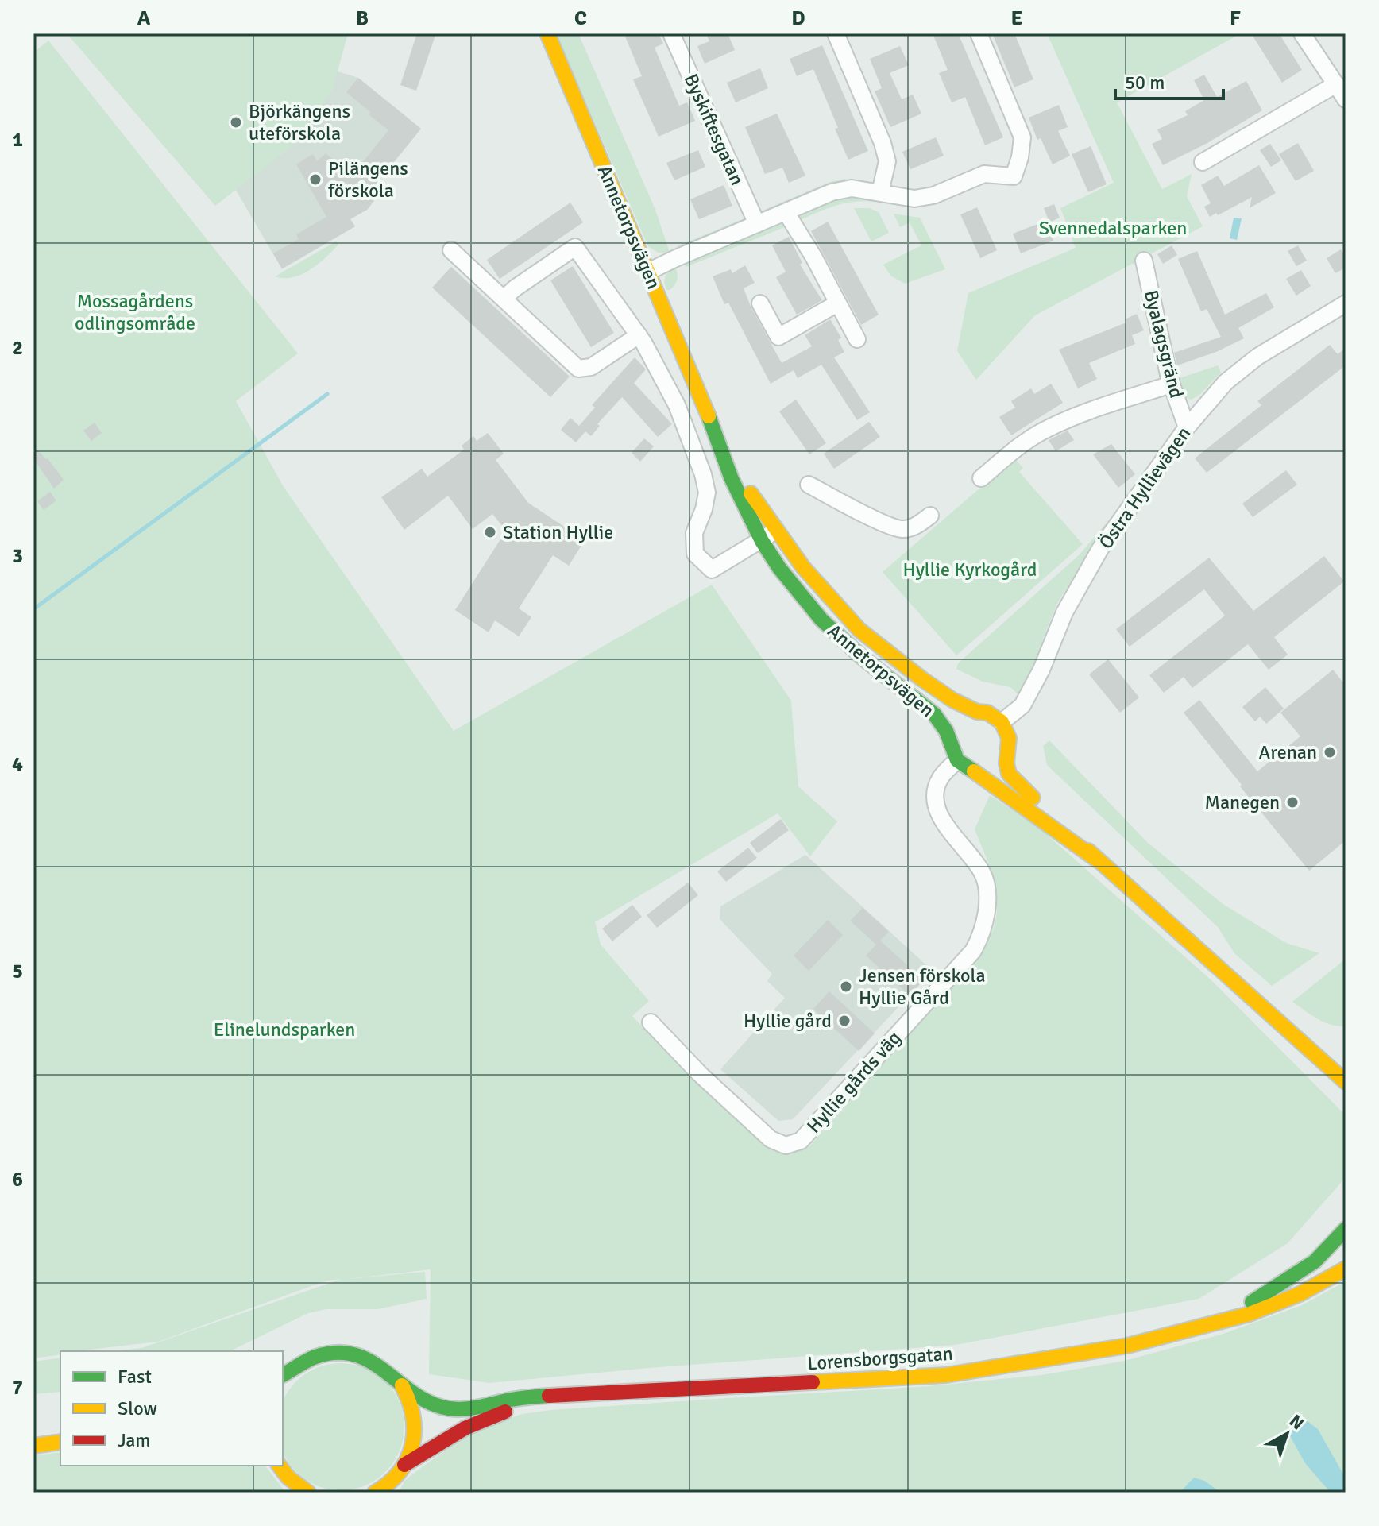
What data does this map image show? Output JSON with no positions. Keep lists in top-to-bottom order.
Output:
{
  "streets": {
    "main road": ["Annetorpsvägen", "Lorensborgsgatan"],
    "street": [
      "Byskiftesgatan",
      "Byalagsgränd",
      "Östra Hyllievägen",
      "Hyllie gårds väg"
    ]
  },
  "crossings": [
    ["Annetorpsvägen", "Östra Hyllievägen"],
    ["Annetorpsvägen", "Hyllie gårds väg"],
    ["Byalagsgränd", "Östra Hyllievägen"],
    ["Östra Hyllievägen", "Hyllie gårds väg"]
  ],
  "parks": [
    "Svennedalsparken",
    "Mossagårdens odlingsområde",
    "Hyllie Kyrkogård",
    "Elinelundsparken"
  ],
  "places": [
    "Björkängens uteförskola",
    "Pilängens förskola",
    "Station Hyllie",
    "Arenan",
    "Manegen",
    "Jensen förskola Hyllie Gård",
    "Hyllie gård"
  ],
  "legend": ["Fast", "Slow", "Jam"],
  "scale_bar": "50 m",
  "north": "top right",
  "grid": {
    "columns": [
      "A",
      "B",
      "C",
      "D",
      "E",
      "F"
    ],
    "rows": [
      "1",
      "2",
      "3",
      "4",
      "5",
      "6",
      "7"
    ]
  }
}
